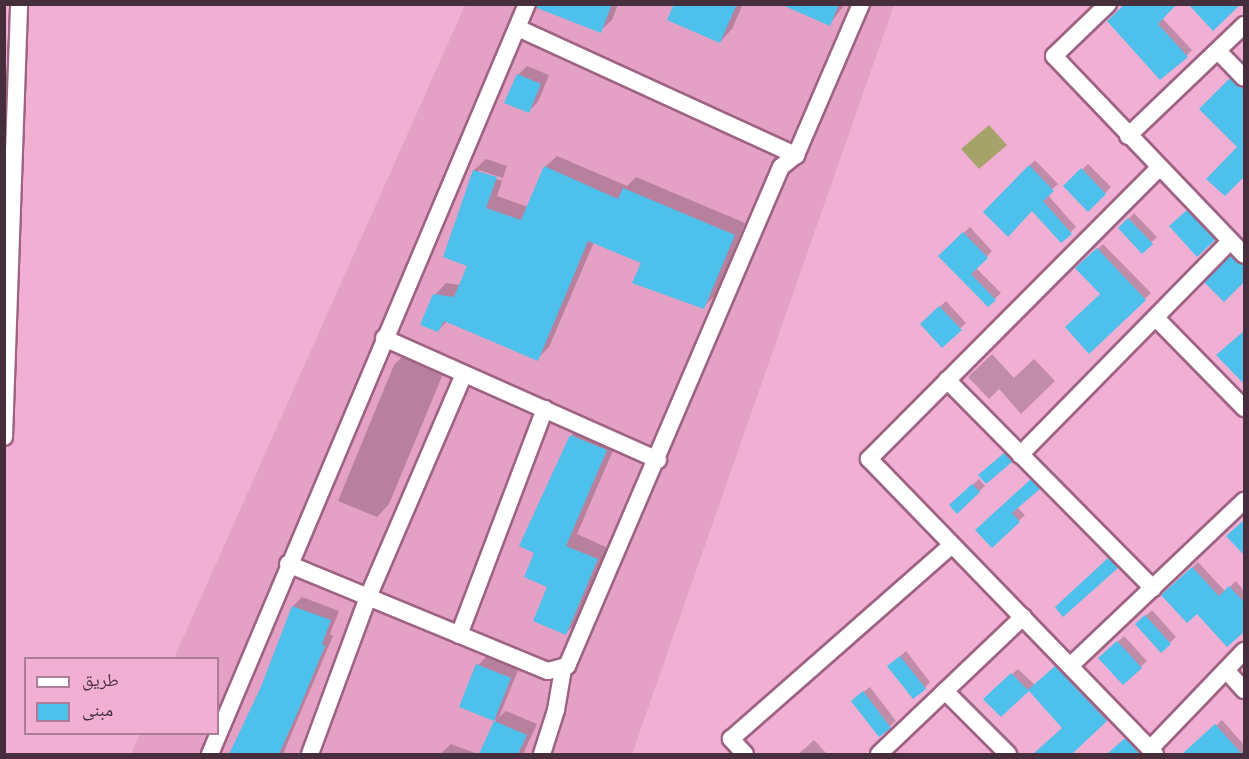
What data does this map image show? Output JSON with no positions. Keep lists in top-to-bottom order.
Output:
{
  "legend": ["طريق", "مبنى"]
}
